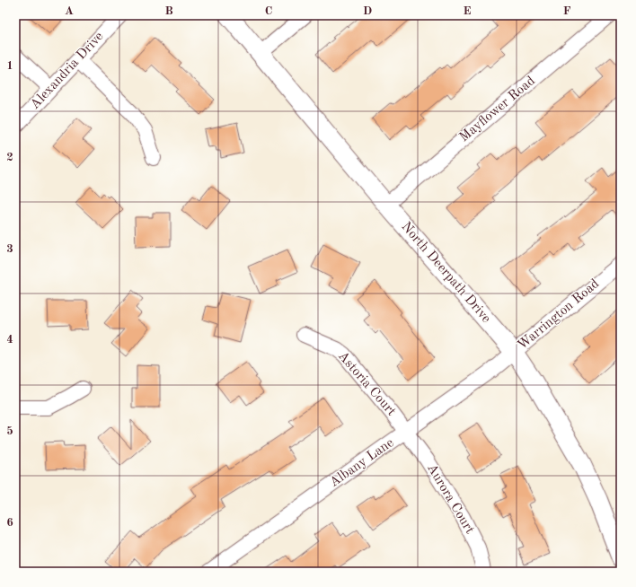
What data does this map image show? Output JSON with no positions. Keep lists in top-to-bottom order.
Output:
{
  "streets": {
    "street": [
      "Alexandria Drive",
      "Mayflower Road",
      "North Deerpath Drive",
      "Warrington Road",
      "Astoria Court",
      "Albany Lane",
      "Aurora Court"
    ]
  },
  "crossings": [
    ["Mayflower Road", "North Deerpath Drive"],
    ["North Deerpath Drive", "Warrington Road"],
    ["North Deerpath Drive", "Albany Lane"],
    ["Warrington Road", "Albany Lane"],
    ["Astoria Court", "Albany Lane"],
    ["Astoria Court", "Aurora Court"],
    ["Albany Lane", "Aurora Court"]
  ],
  "grid": {
    "columns": [
      "A",
      "B",
      "C",
      "D",
      "E",
      "F"
    ],
    "rows": [
      "1",
      "2",
      "3",
      "4",
      "5",
      "6"
    ]
  }
}
